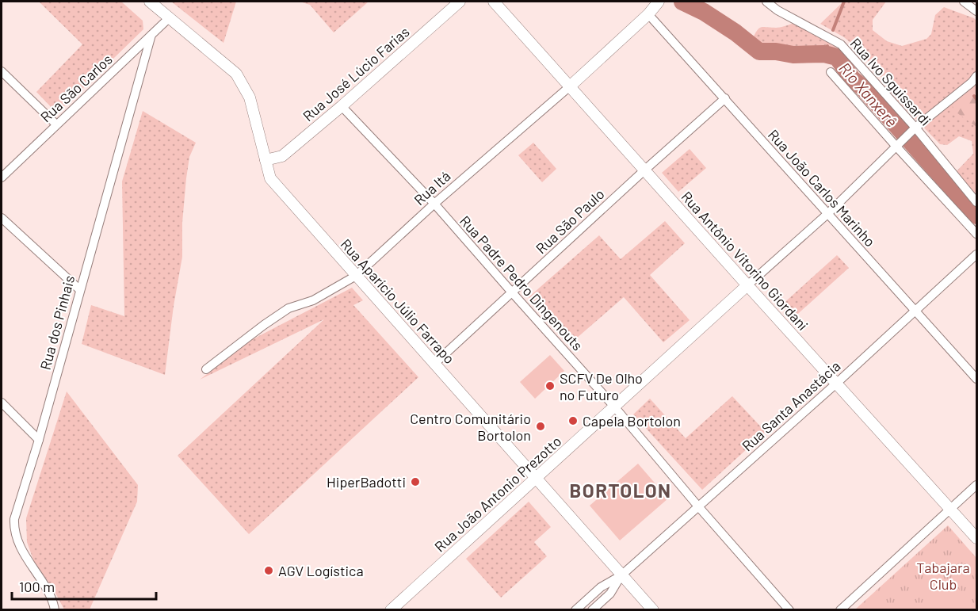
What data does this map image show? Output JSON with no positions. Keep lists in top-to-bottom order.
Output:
{
  "streets": {
    "street": [
      "Rua José Lúcio Farias",
      "Rua Ivo Sguissardi",
      "Rua São Carlos",
      "Rua Itá",
      "Rua João Carlos Marinho",
      "Rua São Paulo",
      "Rua Antônio Vitorino Giordani",
      "Rua Padre Pedro Dingenouts",
      "Rua Aparício Júlio Farrapo",
      "Rua dos Pinhais",
      "Rua Santa Anastácia",
      "Rua João Antonio Prezotto"
    ]
  },
  "crossings": [
    ["Rua José Lúcio Farias", "Rua Padre Pedro Dingenouts"],
    ["Rua José Lúcio Farias", "Rua Aparício Júlio Farrapo"],
    ["Rua Ivo Sguissardi", "Rua João Antonio Prezotto"],
    ["Rua São Carlos", "Rua Aparício Júlio Farrapo"],
    ["Rua São Carlos", "Rua dos Pinhais"],
    ["Rua Itá", "Rua João Carlos Marinho"],
    ["Rua Itá", "Rua Antônio Vitorino Giordani"],
    ["Rua Itá", "Rua Padre Pedro Dingenouts"],
    ["Rua Itá", "Rua Aparício Júlio Farrapo"],
    ["Rua João Carlos Marinho", "Rua São Paulo"],
    ["Rua João Carlos Marinho", "Rua Santa Anastácia"],
    ["Rua João Carlos Marinho", "Rua João Antonio Prezotto"],
    ["Rua São Paulo", "Rua Antônio Vitorino Giordani"],
    ["Rua São Paulo", "Rua Padre Pedro Dingenouts"],
    ["Rua São Paulo", "Rua Aparício Júlio Farrapo"],
    ["Rua Antônio Vitorino Giordani", "Rua Santa Anastácia"],
    ["Rua Antônio Vitorino Giordani", "Rua João Antonio Prezotto"],
    ["Rua Padre Pedro Dingenouts", "Rua Santa Anastácia"],
    ["Rua Padre Pedro Dingenouts", "Rua João Antonio Prezotto"],
    ["Rua Aparício Júlio Farrapo", "Rua Santa Anastácia"],
    ["Rua Aparício Júlio Farrapo", "Rua João Antonio Prezotto"]
  ],
  "districts": ["BORTOLON"],
  "water": ["Rio Xanxerê"],
  "parks": ["Tabajara Club"],
  "places": [
    "SCFV De Olho no Futuro",
    "Capela Bortolon",
    "Centro Comunitário Bortolon",
    "HiperBadotti",
    "AGV Logística"
  ],
  "scale_bar": "100 m"
}
